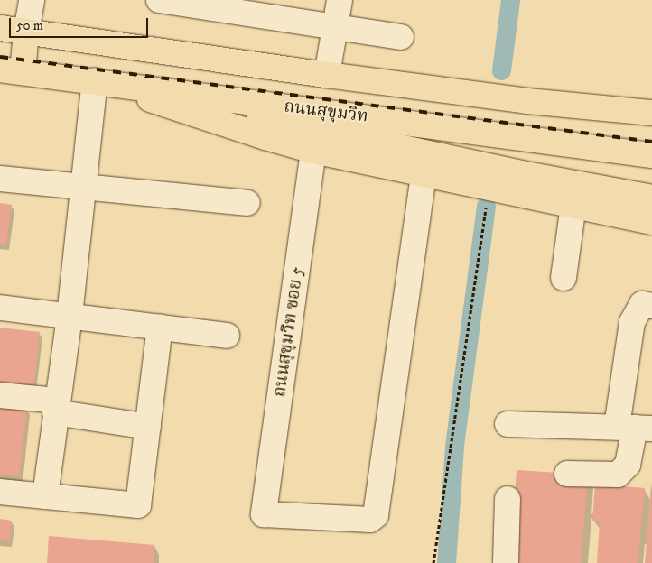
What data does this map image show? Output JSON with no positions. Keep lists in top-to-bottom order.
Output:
{
  "streets": {
    "highway": ["ถนนสุขุมวิท"],
    "street": ["ถนนสุขุมวิท ซอย 5"]
  },
  "scale_bar": "50 m"
}
